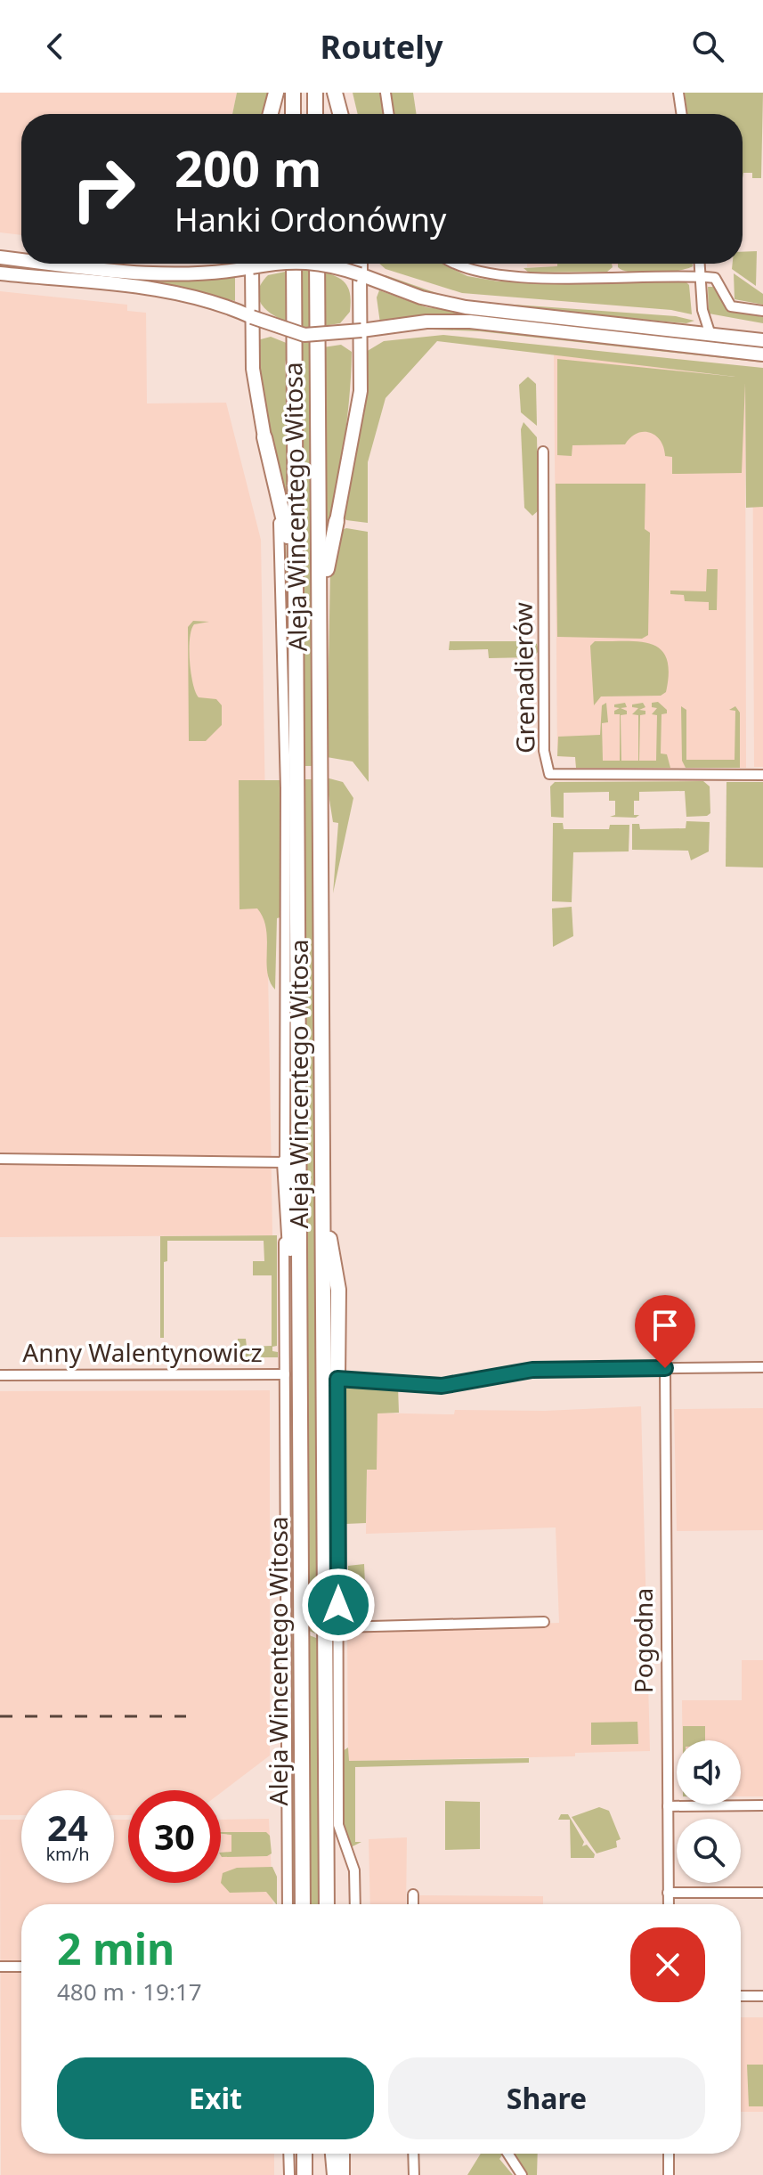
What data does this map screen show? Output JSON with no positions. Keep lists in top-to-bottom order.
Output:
{
  "streets": {
    "main road": ["Aleja Wincentego Witosa"],
    "street": ["Grenadierów", "Anny Walentynowicz", "Pogodna"]
  },
  "crossings": [
    ["Aleja Wincentego Witosa", "Anny Walentynowicz"]
  ],
  "page": {
    "header": "Routely",
    "turn": ["200 m", "Hanki Ordonówny"],
    "speed": "24 km/h",
    "limit": "30",
    "heading": ["2 min", "480 m · 19:17"],
    "buttons": ["Exit", "Share"]
  }
}
